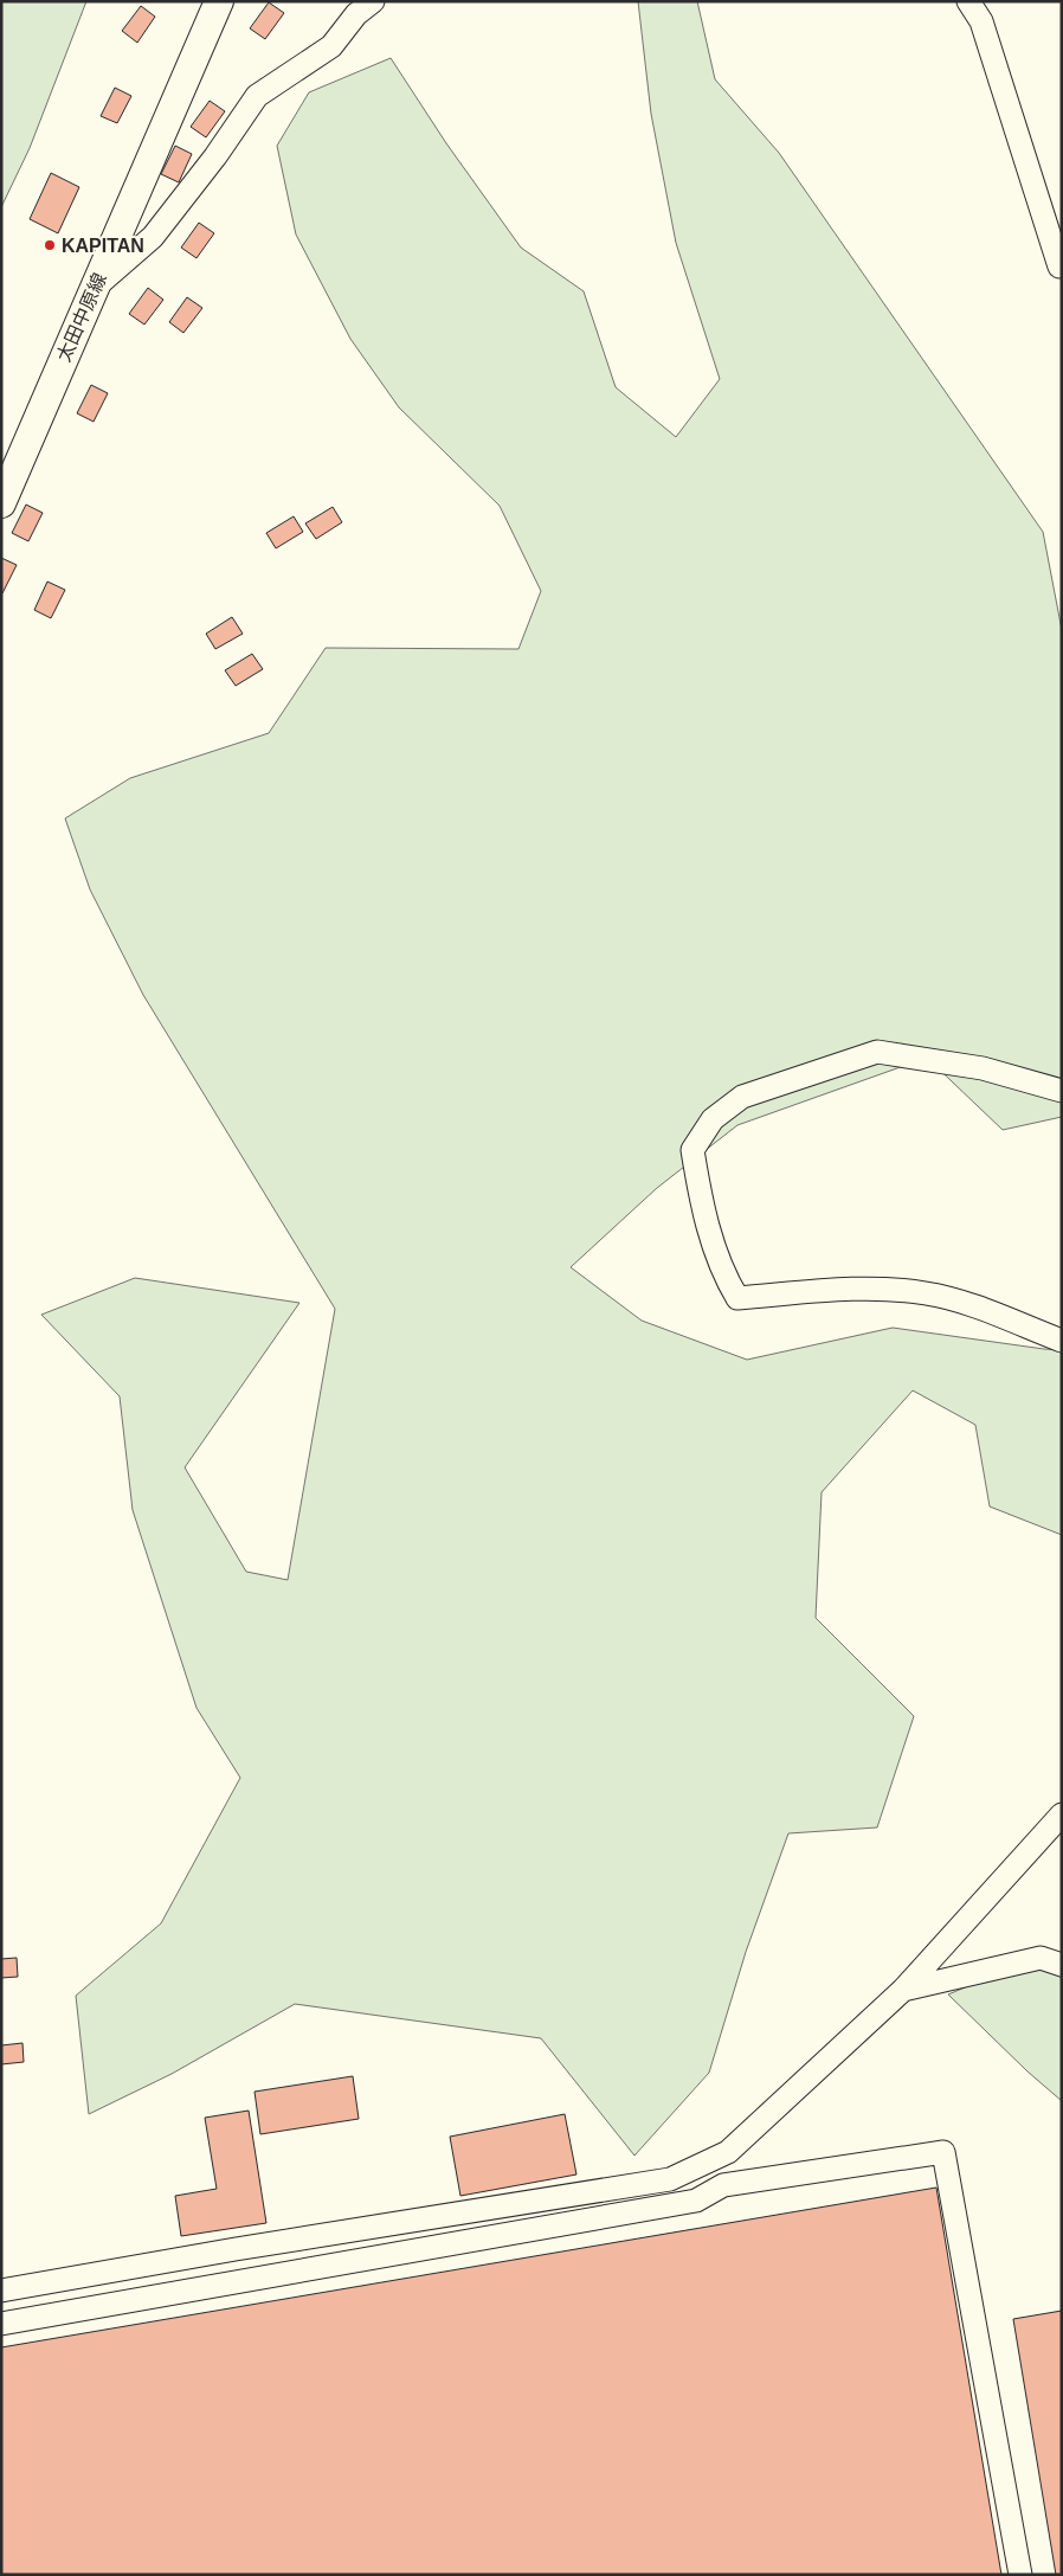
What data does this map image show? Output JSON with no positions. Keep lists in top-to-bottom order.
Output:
{
  "streets": {
    "main road": ["太田中原線"]
  },
  "places": ["KAPITAN"]
}
